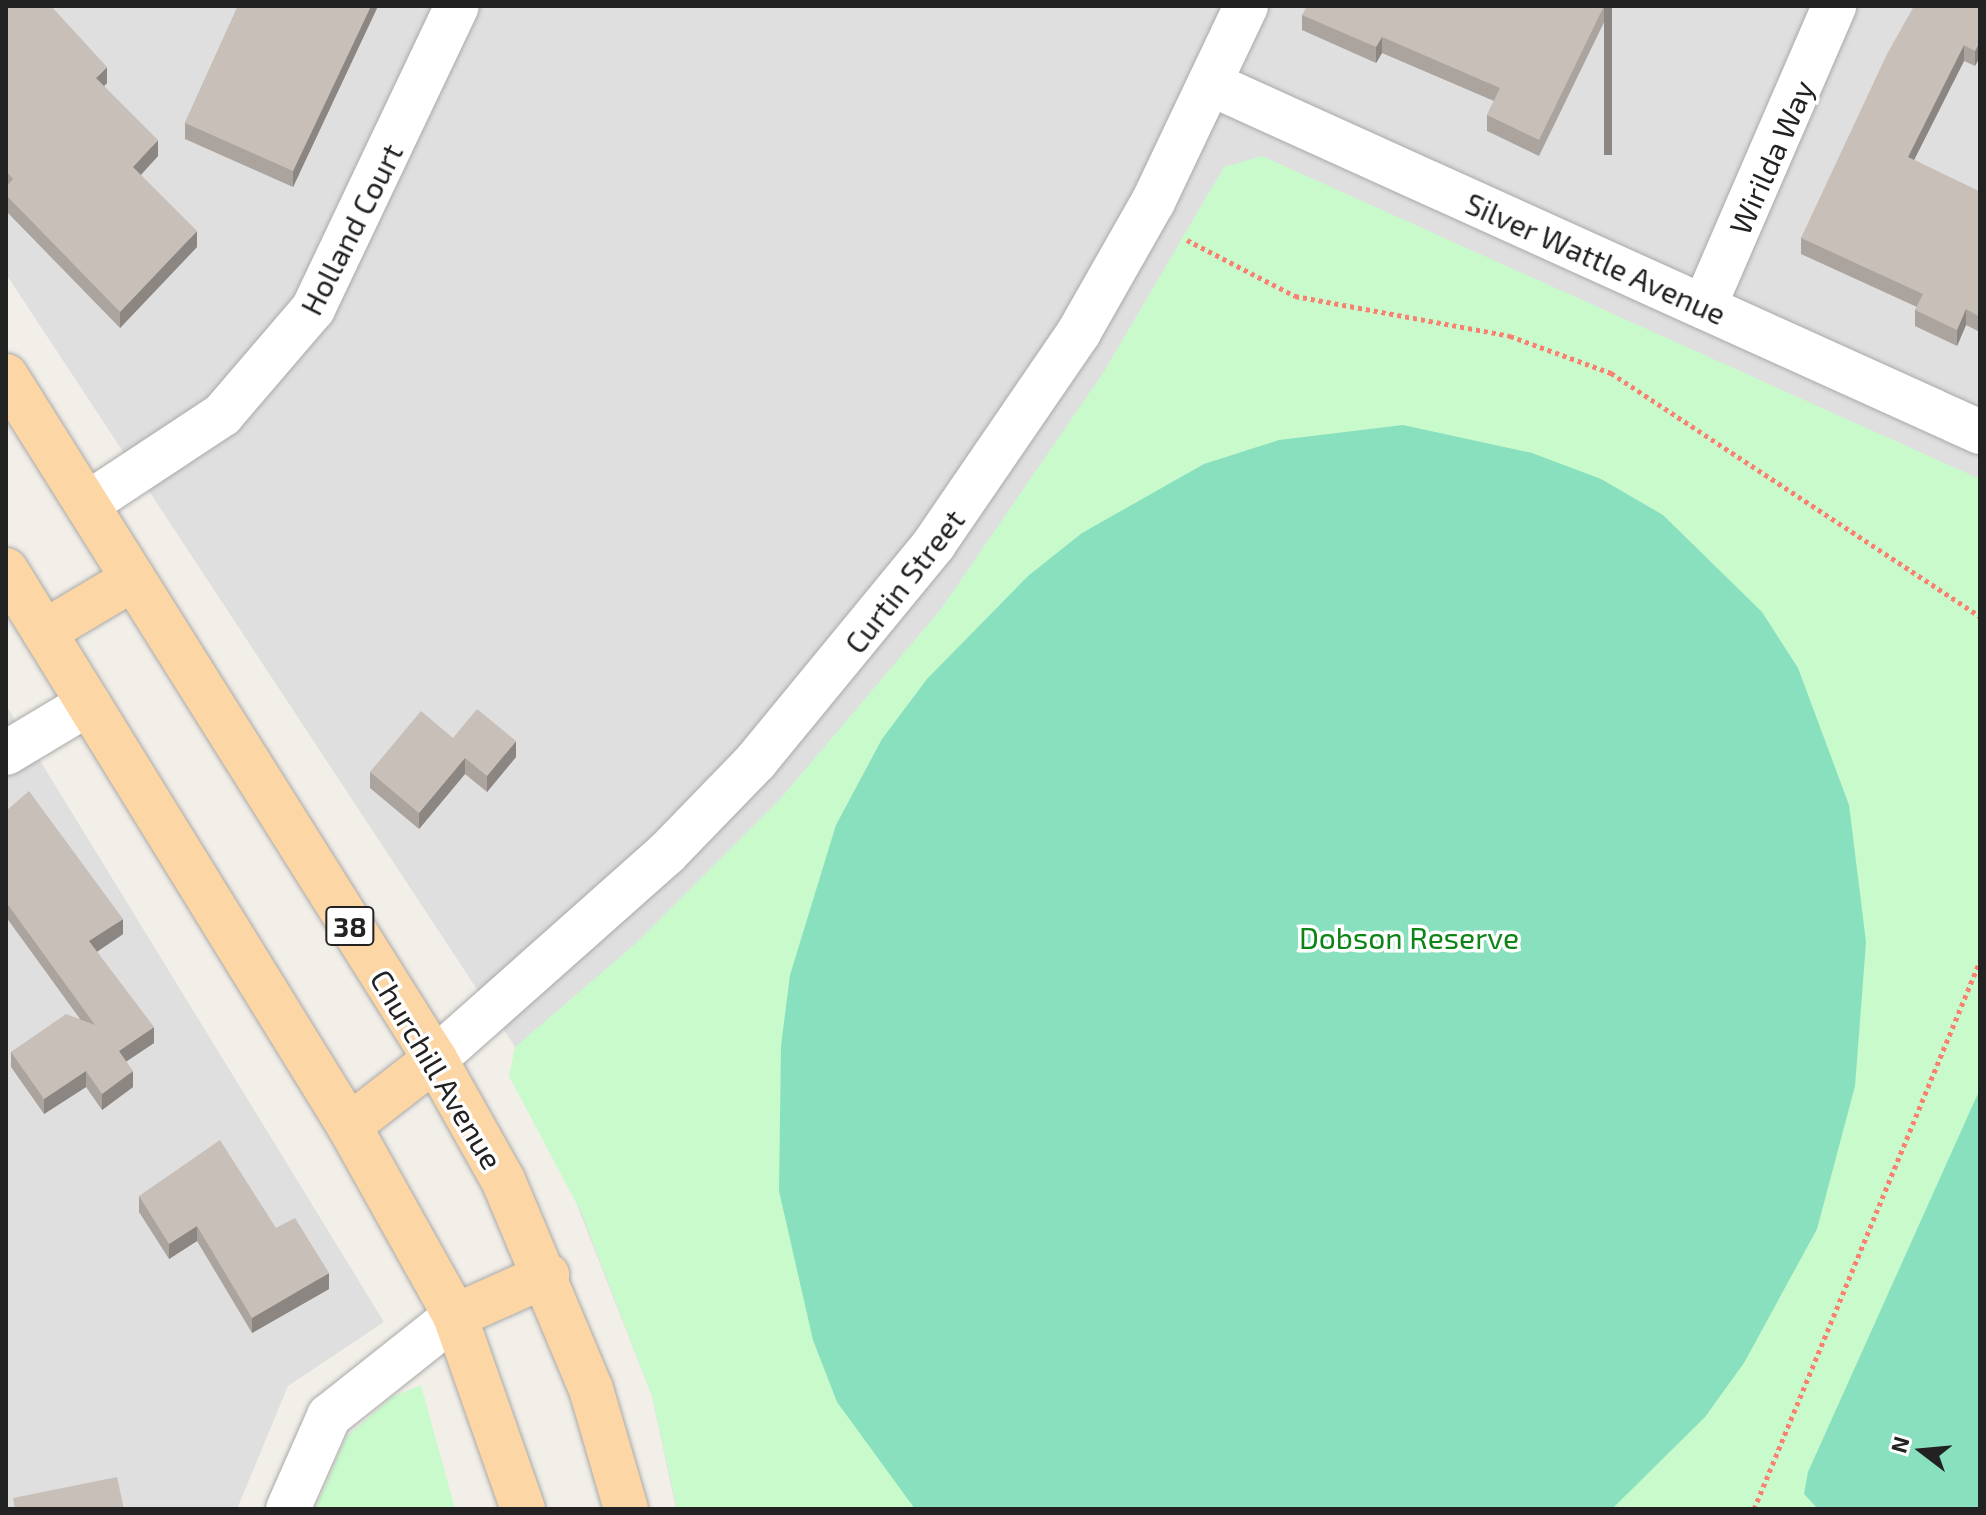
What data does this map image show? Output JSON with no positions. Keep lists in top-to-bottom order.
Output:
{
  "streets": {
    "main road": ["38", "Churchill Avenue"],
    "street": [
      "Wirilda Way",
      "Holland Court",
      "Silver Wattle Avenue",
      "Curtin Street"
    ]
  },
  "crossings": [
    ["Wirilda Way", "Silver Wattle Avenue"],
    ["Holland Court", "Churchill Avenue"],
    ["Silver Wattle Avenue", "Curtin Street"],
    ["Curtin Street", "Churchill Avenue"]
  ],
  "parks": ["Dobson Reserve"],
  "north": "left"
}
